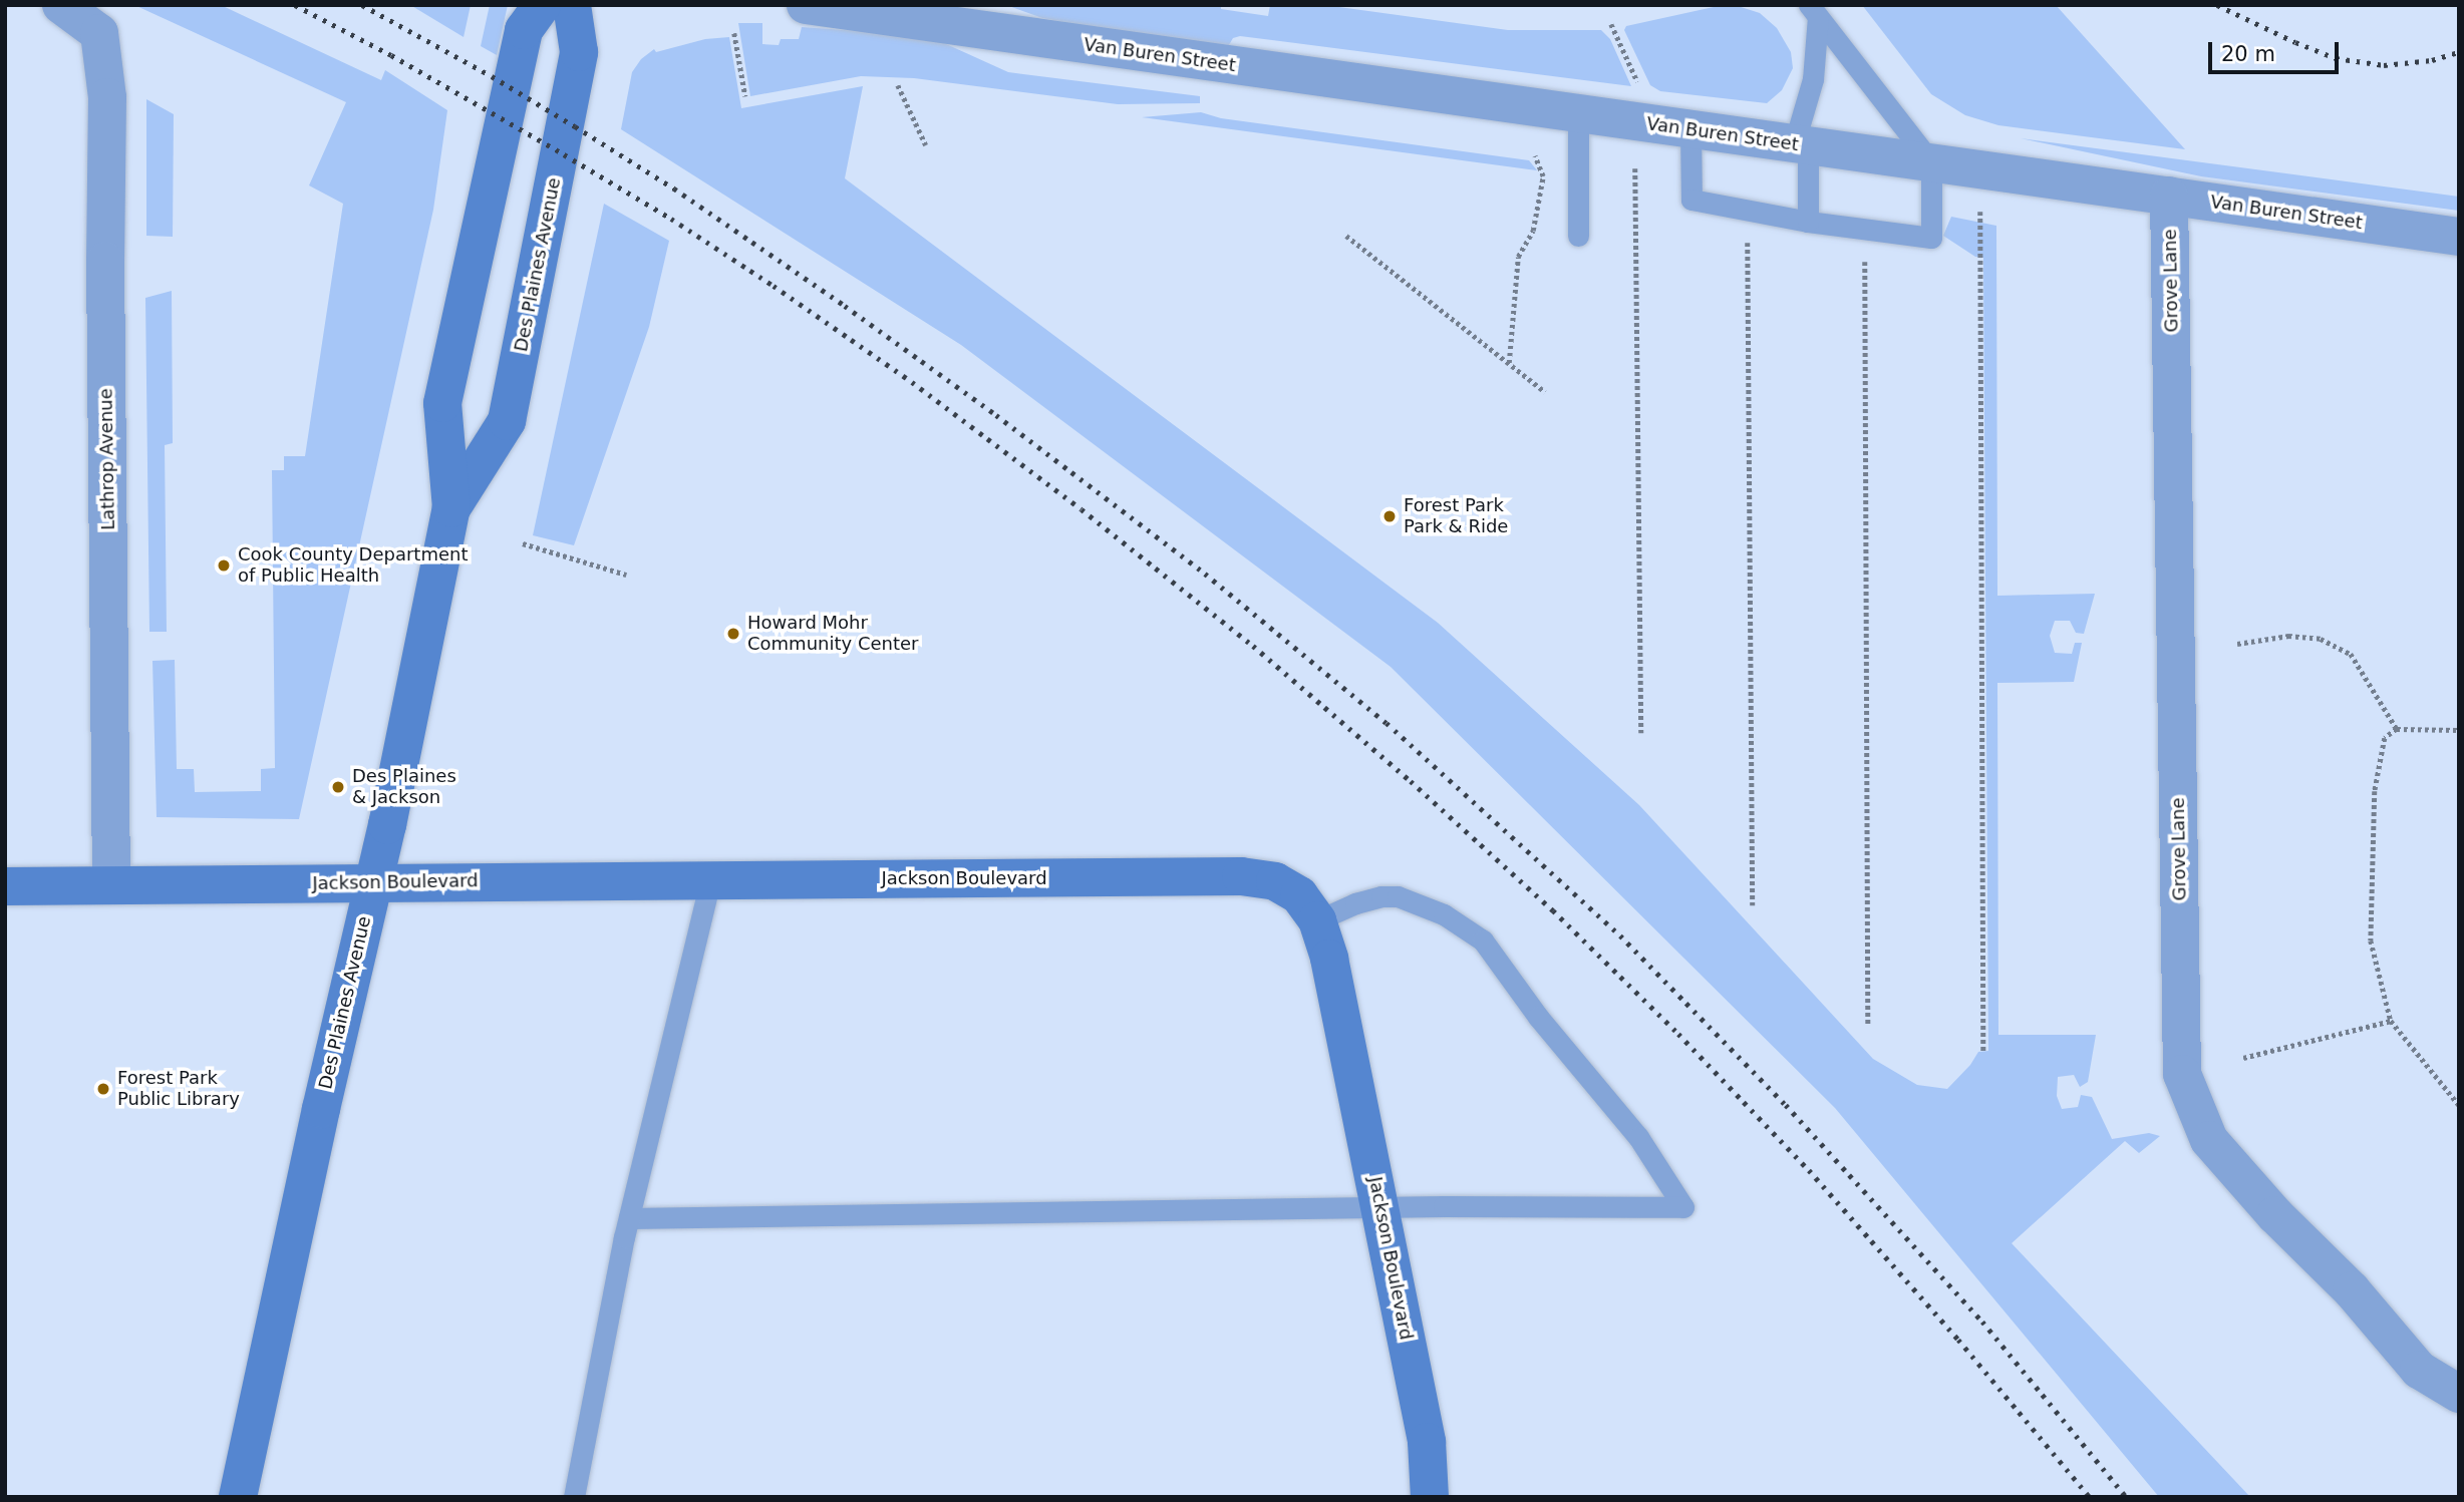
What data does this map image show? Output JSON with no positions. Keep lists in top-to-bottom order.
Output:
{
  "streets": {
    "main road": ["Des Plaines Avenue", "Jackson Boulevard"],
    "street": ["Van Buren Street", "Grove Lane", "Lathrop Avenue"]
  },
  "crossings": [
    ["Van Buren Street", "Grove Lane"],
    ["Des Plaines Avenue", "Jackson Boulevard"],
    ["Lathrop Avenue", "Jackson Boulevard"]
  ],
  "places": [
    "Forest Park Park & Ride",
    "Cook County Department of Public Health",
    "Howard Mohr Community Center",
    "Des Plaines & Jackson",
    "Forest Park Public Library"
  ],
  "scale_bar": "20 m"
}
